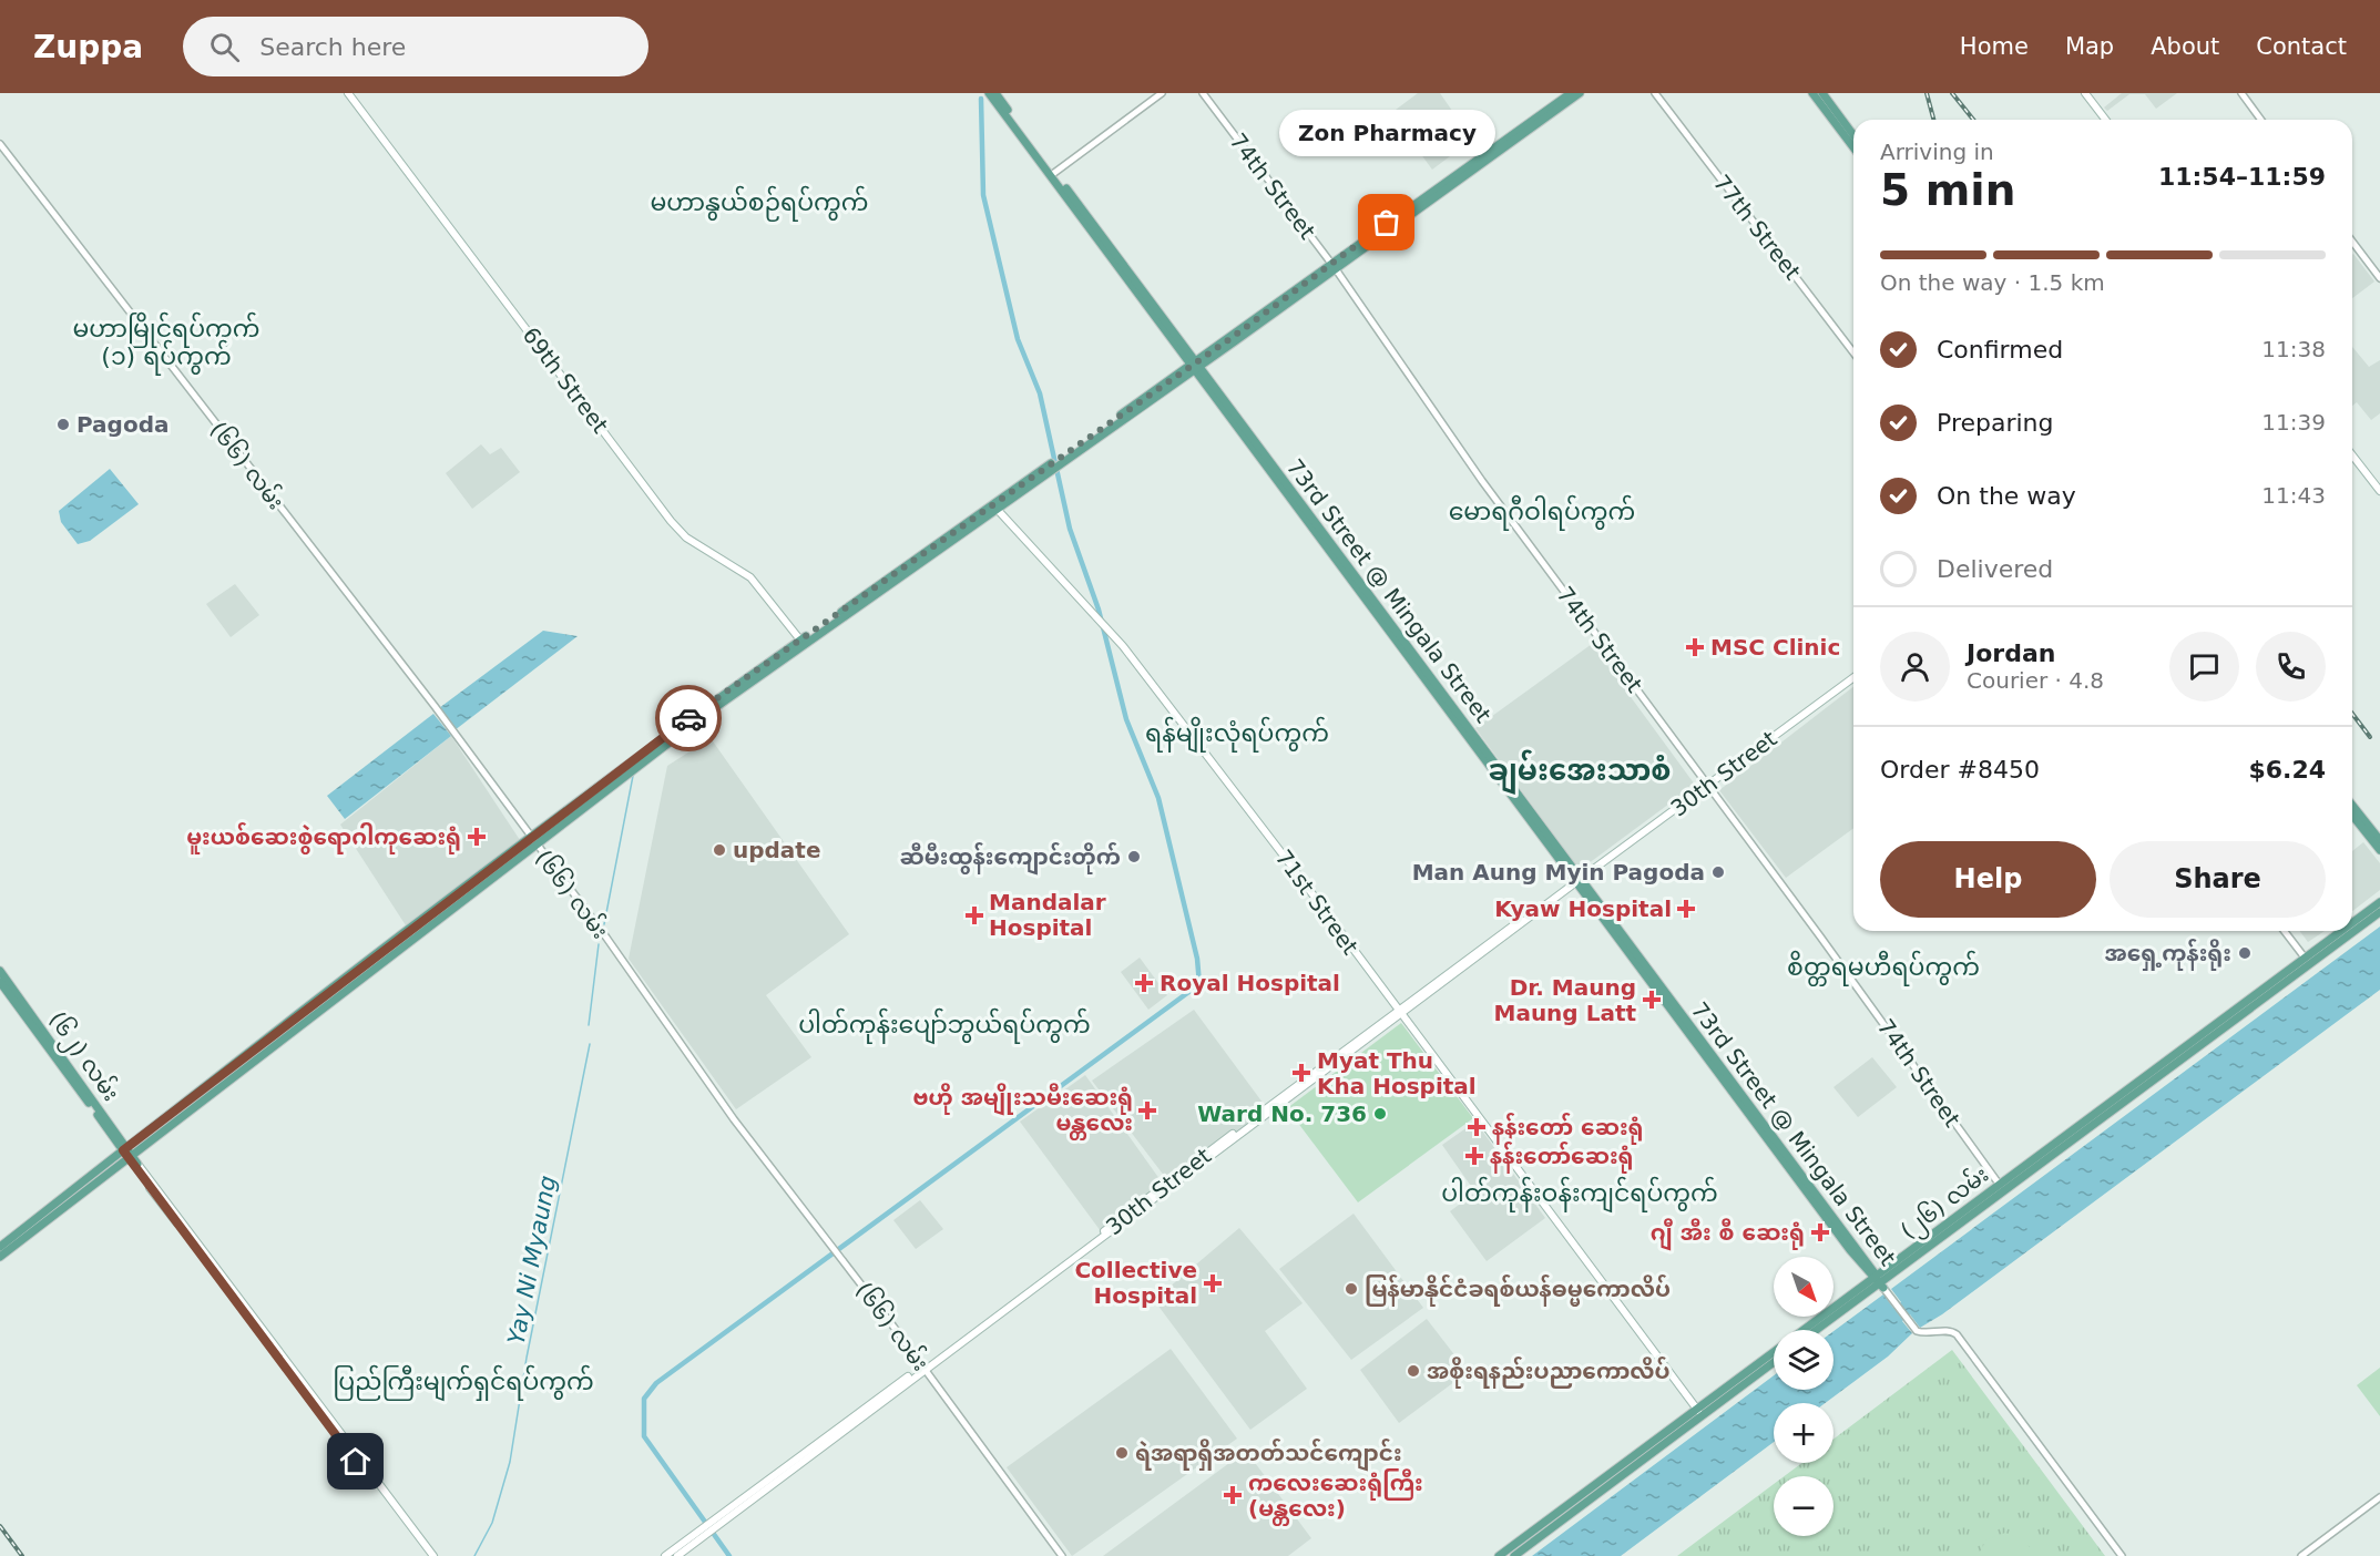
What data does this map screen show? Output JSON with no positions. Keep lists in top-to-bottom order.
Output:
{
  "streets": {
    "main road": [
      "69th Street",
      "73rd Street @ Mingala Street",
      "30th Street",
      "71st Street",
      "(၆၂) လမ်း",
      "(၂၆) လမ်း"
    ],
    "street": ["74th Street", "77th Street", "(၆၆) လမ်း"]
  },
  "crossings": [
    ["74th Street", "30th Street"],
    ["74th Street", "(၂၆) လမ်း"],
    ["(၆၆) လမ်း", "30th Street"],
    ["73rd Street @ Mingala Street", "30th Street"],
    ["73rd Street @ Mingala Street", "(၂၆) လမ်း"],
    ["30th Street", "71st Street"],
    ["71st Street", "(၂၆) လမ်း"]
  ],
  "districts": [
    "မဟာနွယ်စဉ်ရပ်ကွက်",
    "မဟာမြိုင်ရပ်ကွက် (၁) ရပ်ကွက်",
    "မောရဂီဝါရပ်ကွက်",
    "ရန်မျိုးလုံရပ်ကွက်",
    "ချမ်းအေးသာစံ",
    "စိတ္တရမဟီရပ်ကွက်",
    "ပါတ်ကုန်းပျော်ဘွယ်ရပ်ကွက်",
    "ပါတ်ကုန်းဝန်းကျင်ရပ်ကွက်",
    "ပြည်ကြီးမျက်ရှင်ရပ်ကွက်"
  ],
  "water": ["Yay Ni Myaung"],
  "places": {
    "other": [
      "Zon Pharmacy",
      "Pagoda",
      "update",
      "ဆီမီးထွန်းကျောင်းတိုက်",
      "Man Aung Myin Pagoda",
      "အရှေ့ကုန်းရိုး",
      "Ward No. 736",
      "မြန်မာနိုင်ငံခရစ်ယန်ဓမ္မကောလိပ်",
      "အစိုးရနည်းပညာကောလိပ်",
      "ရဲအရာရှိအတတ်သင်ကျောင်း"
    ],
    "health": [
      "MSC Clinic",
      "မူးယစ်ဆေးစွဲရောဂါကုဆေးရုံ",
      "Kyaw Hospital",
      "Mandalar Hospital",
      "Royal Hospital",
      "Dr. Maung Maung Latt",
      "Myat Thu Kha Hospital",
      "ဗဟို အမျိုးသမီးဆေးရုံ မန္တလေး",
      "နန်းတော် ဆေးရုံ",
      "နန်းတော်ဆေးရုံ",
      "ဂျီ အီး စီ ဆေးရုံ",
      "Collective Hospital",
      "ကလေးဆေးရုံကြီး (မန္တလေး)"
    ]
  },
  "north": "bottom right",
  "page": {
    "header": "Zuppa",
    "search": "Search here",
    "nav": [
      "Home",
      "Map",
      "About",
      "Contact"
    ],
    "bubble": "Zon Pharmacy",
    "heading": ["5 min", "Arriving in", "11:54–11:59"],
    "panel": [
      "Jordan",
      "Courier · 4.8",
      "Order #8450",
      "$6.24"
    ],
    "bar": "On the way · 1.5 km",
    "list": [
      ["Confirmed", "11:38"],
      ["Preparing", "11:39"],
      ["On the way", "11:43"],
      "Delivered"
    ],
    "buttons": ["Help", "Share"],
    "map_buttons": ["+", "−"]
  }
}
